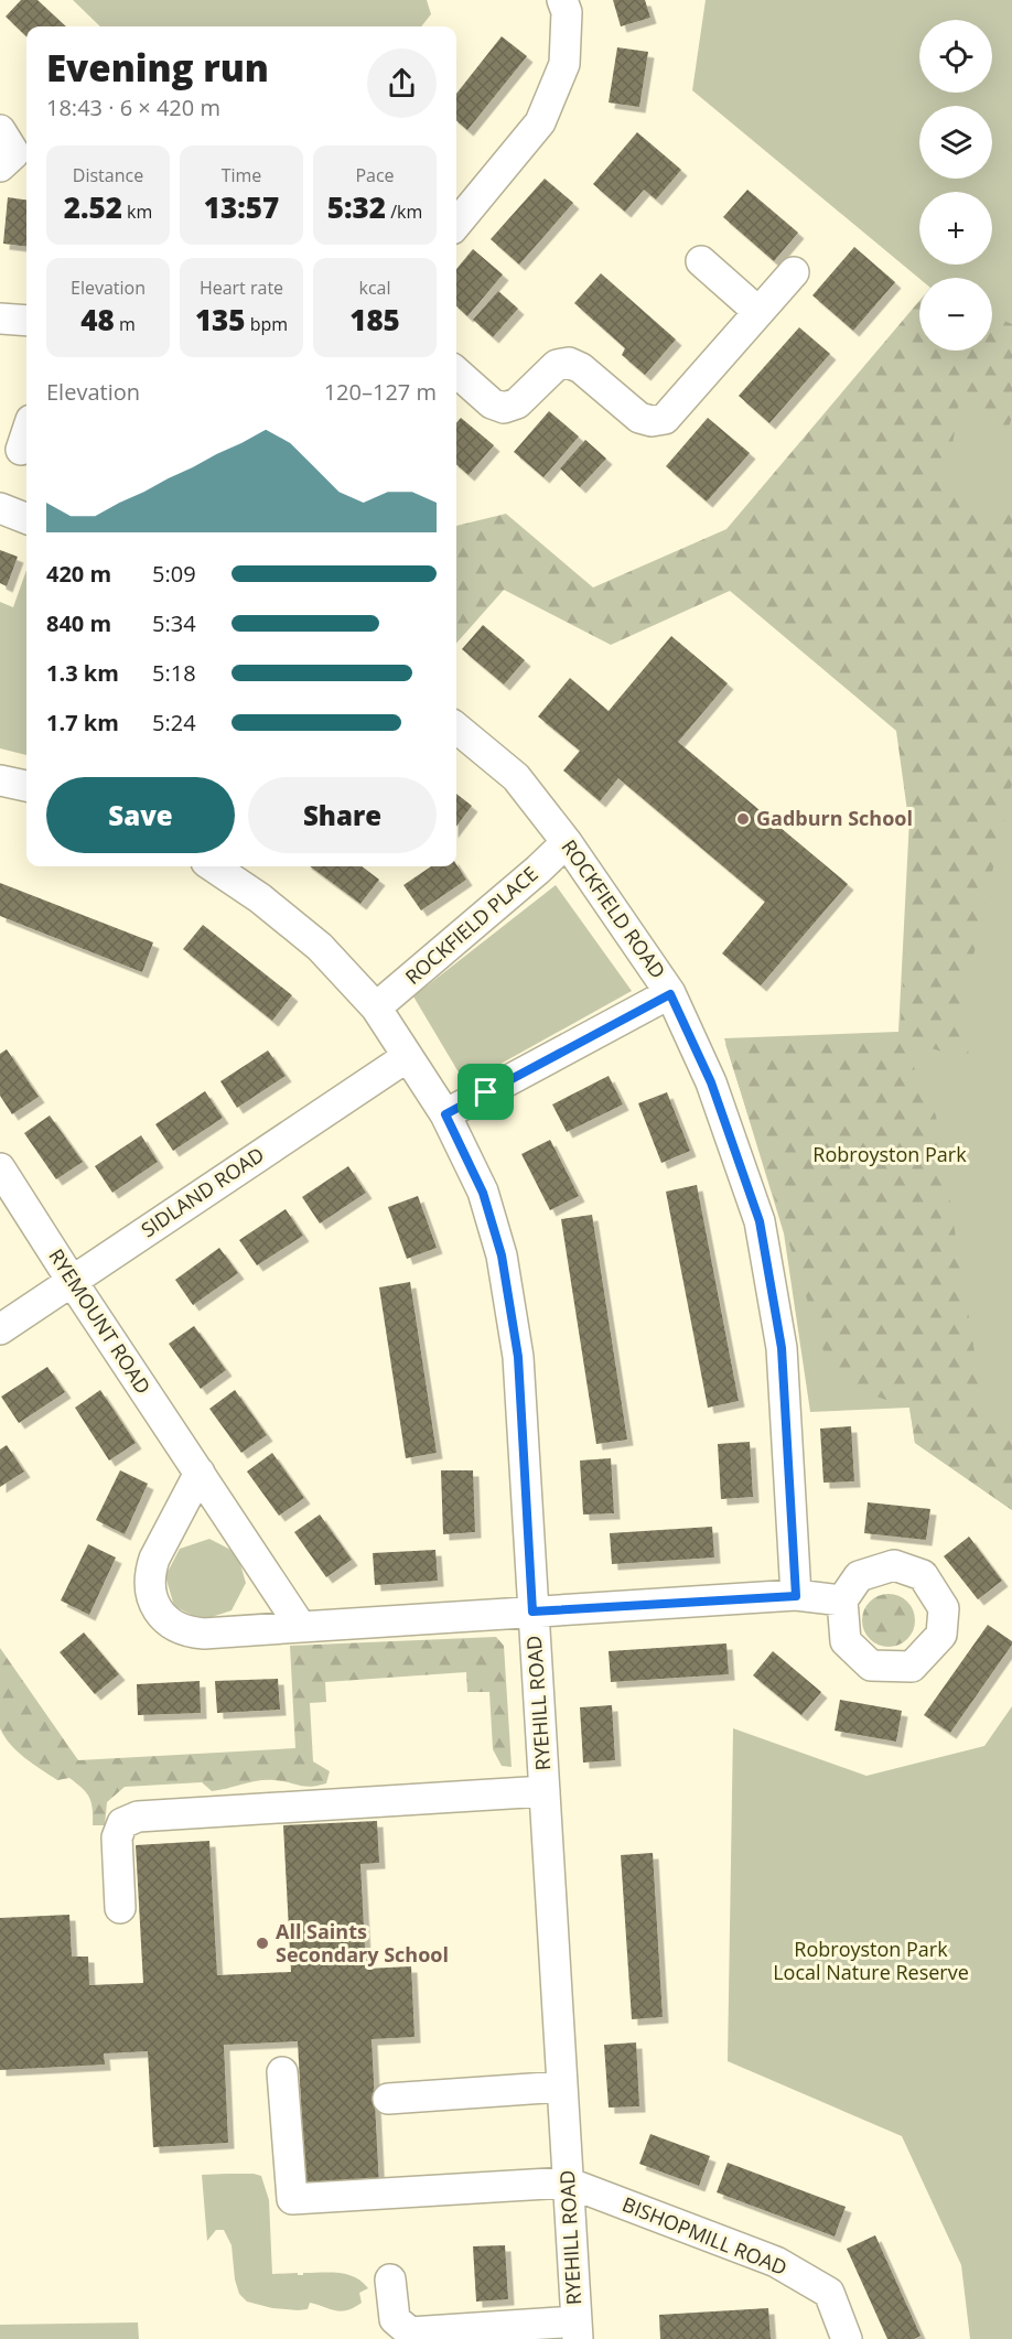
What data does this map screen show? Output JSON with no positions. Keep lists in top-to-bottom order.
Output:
{
  "streets": {
    "street": [
      "ROCKFIELD ROAD",
      "ROCKFIELD PLACE",
      "SIDLAND ROAD",
      "RYEMOUNT ROAD",
      "RYEHILL ROAD",
      "BISHOPMILL ROAD"
    ]
  },
  "crossings": [
    ["ROCKFIELD ROAD", "ROCKFIELD PLACE"],
    ["ROCKFIELD PLACE", "RYEHILL ROAD"],
    ["SIDLAND ROAD", "RYEMOUNT ROAD"],
    ["SIDLAND ROAD", "RYEHILL ROAD"],
    ["RYEHILL ROAD", "BISHOPMILL ROAD"]
  ],
  "parks": ["Robroyston Park", "Robroyston Park Local Nature Reserve"],
  "places": ["Gadburn School", "All Saints Secondary School"],
  "page": {
    "map_buttons": ["+", "−"],
    "heading": ["Evening run", "18:43 · 6 × 420 m"],
    "stats": [
      ["Distance", "2.52 km"],
      ["Time", "13:57"],
      ["Pace", "5:32 /km"],
      ["Elevation", "48 m"],
      ["Heart rate", "135 bpm"],
      ["kcal", "185"]
    ],
    "chart": ["Elevation", "120–127 m"],
    "list": [
      {
        "name": "420 m",
        "note": "5:09"
      },
      {
        "name": "840 m",
        "note": "5:34"
      },
      {
        "name": "1.3 km",
        "note": "5:18"
      },
      {
        "name": "1.7 km",
        "note": "5:24"
      }
    ],
    "buttons": ["Save", "Share"]
  }
}
